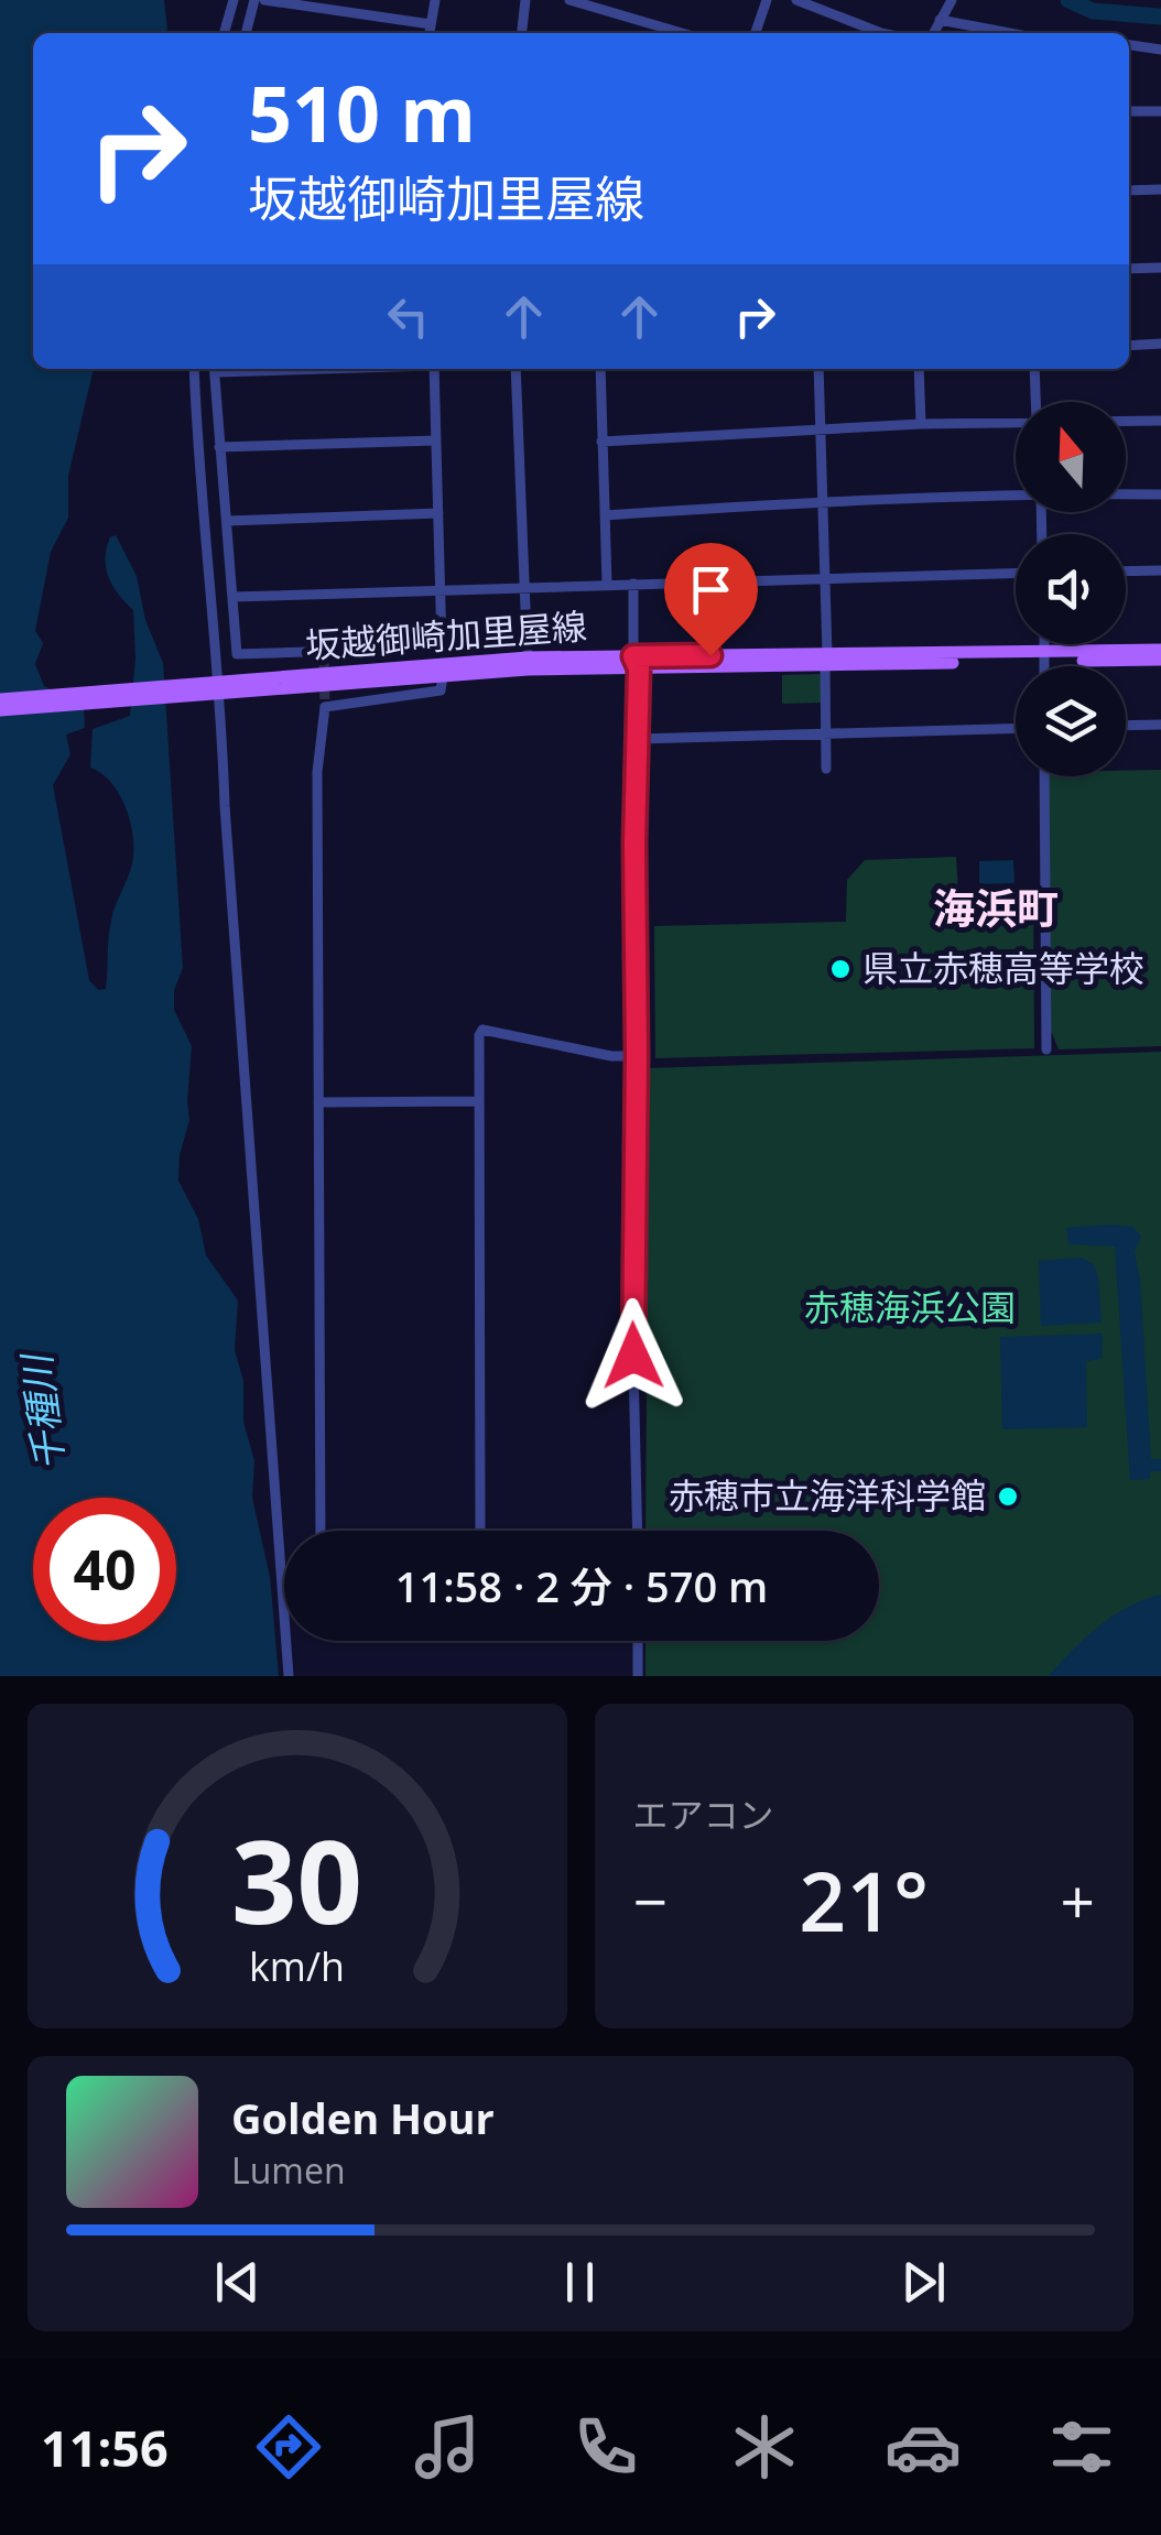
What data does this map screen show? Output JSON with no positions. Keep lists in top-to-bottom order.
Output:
{
  "streets": {
    "main road": ["坂越御崎加里屋線"]
  },
  "districts": ["海浜町"],
  "water": ["千種川"],
  "parks": ["赤穂海浜公園"],
  "places": ["県立赤穂高等学校", "赤穂市立海洋科学館"],
  "north": "top",
  "page": {
    "turn": ["510 m", "坂越御崎加里屋線"],
    "limit": "40",
    "trip": "11:58 · 2 分 · 570 m",
    "tile": "エアコン",
    "heat": ["−", "21°", "+"],
    "song": ["Golden Hour", "Lumen"],
    "tabs": "11:56",
    "gauge": ["30", "km/h"]
  }
}
